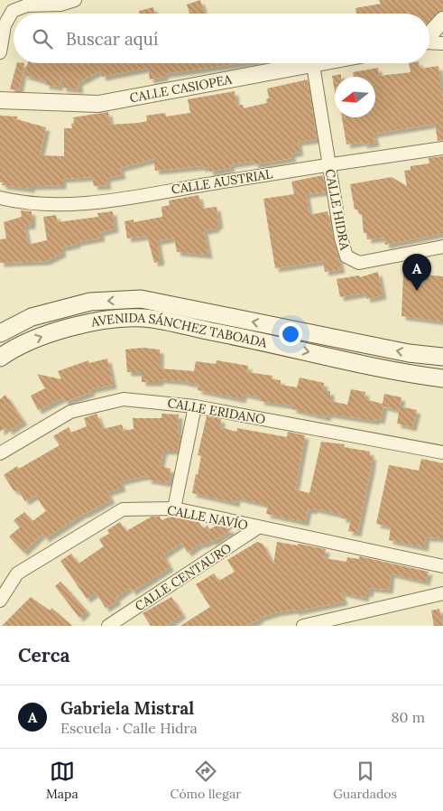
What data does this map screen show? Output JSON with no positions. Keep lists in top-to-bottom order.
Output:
{
  "streets": {
    "main road": ["AVENIDA SÁNCHEZ TABOADA"],
    "street": [
      "CALLE CASIOPEA",
      "CALLE AUSTRIAL",
      "CALLE HIDRA",
      "CALLE ERIDANO",
      "CALLE NAVÍO",
      "CALLE CENTAURO"
    ]
  },
  "crossings": [
    ["CALLE CASIOPEA", "CALLE HIDRA"],
    ["CALLE AUSTRIAL", "CALLE HIDRA"],
    ["CALLE NAVÍO", "CALLE CENTAURO"]
  ],
  "north": "left",
  "page": {
    "search": "Buscar aquí",
    "pins": "A",
    "heading": "Cerca",
    "list": [
      {
        "mark": "A",
        "name": "Gabriela Mistral",
        "note": "Escuela · Calle Hidra",
        "value": "80 m"
      }
    ],
    "nav": ["Mapa", "Cómo llegar", "Guardados"]
  }
}
